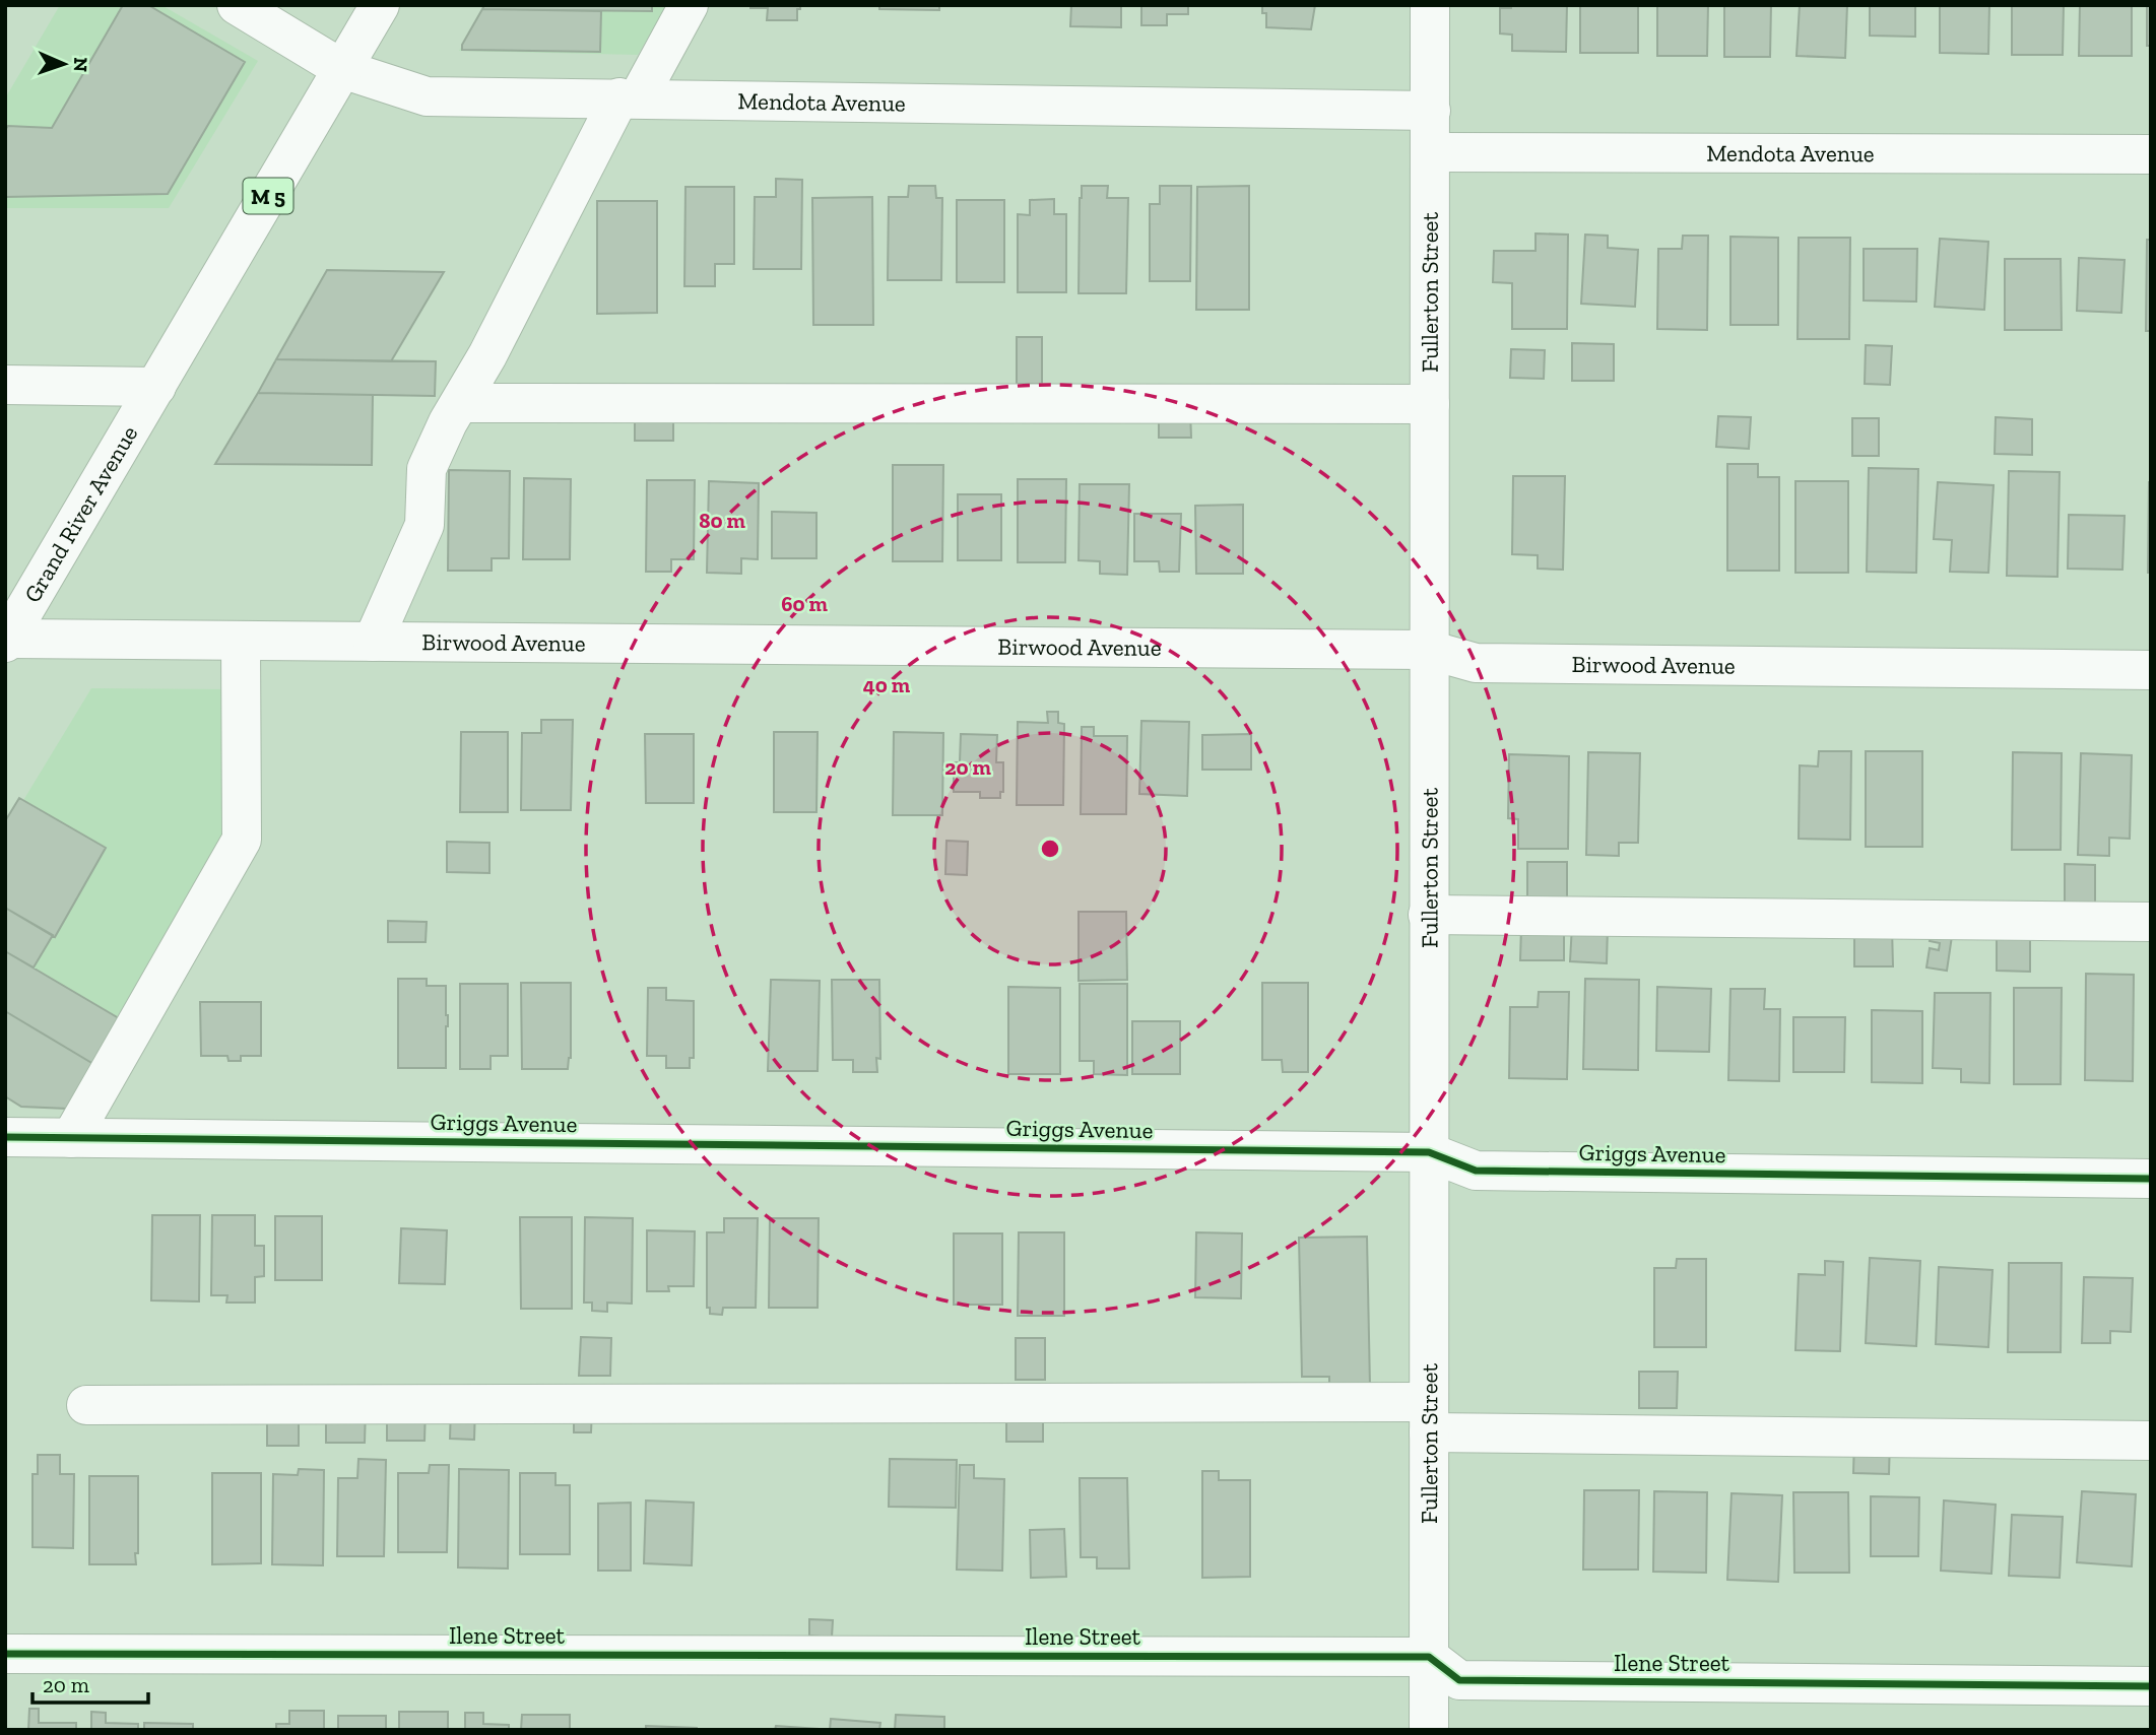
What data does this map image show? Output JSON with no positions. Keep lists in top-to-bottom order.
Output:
{
  "streets": {
    "street": [
      "Mendota Avenue",
      "M 5",
      "Fullerton Street",
      "Grand River Avenue",
      "Birwood Avenue",
      "Griggs Avenue",
      "Ilene Street"
    ]
  },
  "crossings": [
    ["Mendota Avenue", "M 5"],
    ["Mendota Avenue", "Fullerton Street"],
    ["M 5", "Grand River Avenue"],
    ["Fullerton Street", "Birwood Avenue"],
    ["Fullerton Street", "Griggs Avenue"],
    ["Fullerton Street", "Ilene Street"],
    ["Grand River Avenue", "Birwood Avenue"]
  ],
  "scale_bar": "20 m",
  "north": "right",
  "rings": [
    "80 m",
    "60 m",
    "40 m",
    "20 m"
  ]
}
